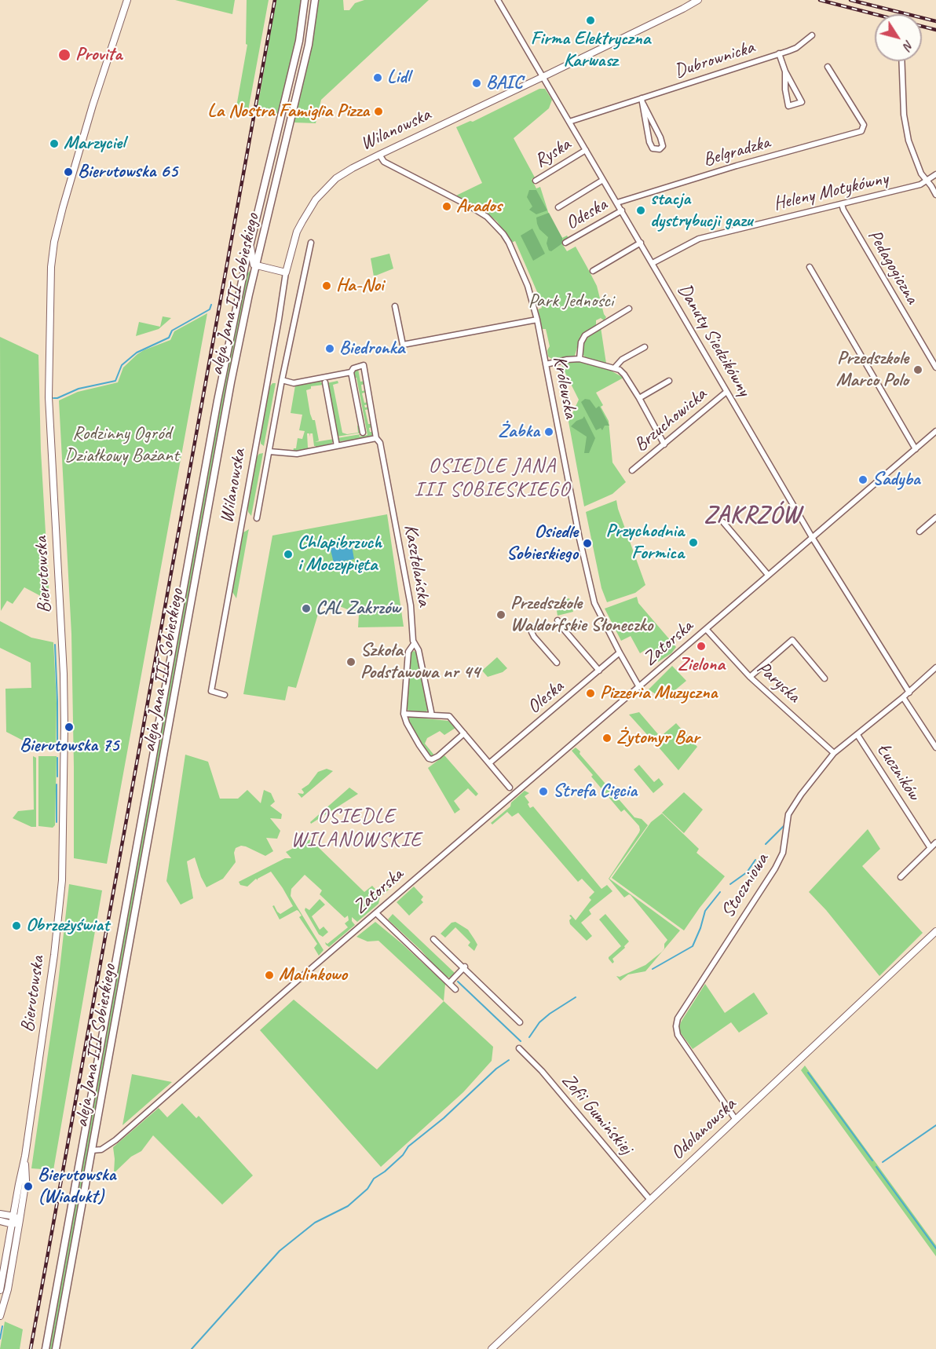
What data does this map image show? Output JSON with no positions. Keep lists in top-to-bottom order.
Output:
{
  "streets": {
    "main road": ["aleja Jana III Sobieskiego"],
    "street": [
      "Dubrownicka",
      "Wilanowska",
      "Belgradzka",
      "Ryska",
      "Heleny Motykówny",
      "Odeska",
      "Pedagogiczna",
      "Danuty Siedzikówny",
      "Królewska",
      "Brzuchowicka",
      "Kasztelańska",
      "Bierutowska",
      "Zatorska",
      "Paryska",
      "Oleska",
      "Łuczników",
      "Stoczniowa",
      "Zofii Gumińskiej",
      "Odolanowska"
    ]
  },
  "crossings": [
    ["Dubrownicka", "Danuty Siedzikówny"],
    ["Wilanowska", "Danuty Siedzikówny"],
    ["Wilanowska", "Królewska"],
    ["Belgradzka", "Danuty Siedzikówny"],
    ["Ryska", "Danuty Siedzikówny"],
    ["Heleny Motykówny", "Pedagogiczna"],
    ["Heleny Motykówny", "Danuty Siedzikówny"],
    ["Odeska", "Danuty Siedzikówny"],
    ["aleja Jana III Sobieskiego", "Zatorska"],
    ["Danuty Siedzikówny", "Brzuchowicka"],
    ["Danuty Siedzikówny", "Zatorska"],
    ["Danuty Siedzikówny", "Stoczniowa"],
    ["Królewska", "Zatorska"],
    ["Królewska", "Oleska"],
    ["Zatorska", "Paryska"],
    ["Paryska", "Stoczniowa"],
    ["Łuczników", "Stoczniowa"],
    ["Stoczniowa", "Odolanowska"],
    ["Zofii Gumińskiej", "Odolanowska"]
  ],
  "districts": ["OSIEDLE JANA III SOBIESKIEGO", "ZAKRZÓW", "OSIEDLE WILANOWSKIE"],
  "parks": ["Park Jedności", "Rodzinny Ogród Działkowy Bażant"],
  "places": [
    "Firma Elektryczna Karwasz",
    "Provita",
    "Lidl",
    "BAIC",
    "La Nostra Famiglia Pizza",
    "Marzyciel",
    "Bierutowska 65",
    "Arados",
    "stacja dystrybucji gazu",
    "Ha-Noi",
    "Biedronka",
    "Przedszkole Marco Polo",
    "Żabka",
    "Sadyba",
    "Przychodnia Formica",
    "Osiedle Sobieskiego",
    "Chlapibrzuch i Moczypięta",
    "CAL Zakrzów",
    "Przedszkole Waldorfskie Słoneczko",
    "Zielona",
    "Szkoła Podstawowa nr 44",
    "Pizzeria Muzyczna",
    "Bierutowska 75",
    "Żytomyr Bar",
    "Strefa Cięcia",
    "Obrzeżyświat",
    "Malinkowo",
    "Bierutowska (Wiadukt)"
  ],
  "north": "bottom right"
}
